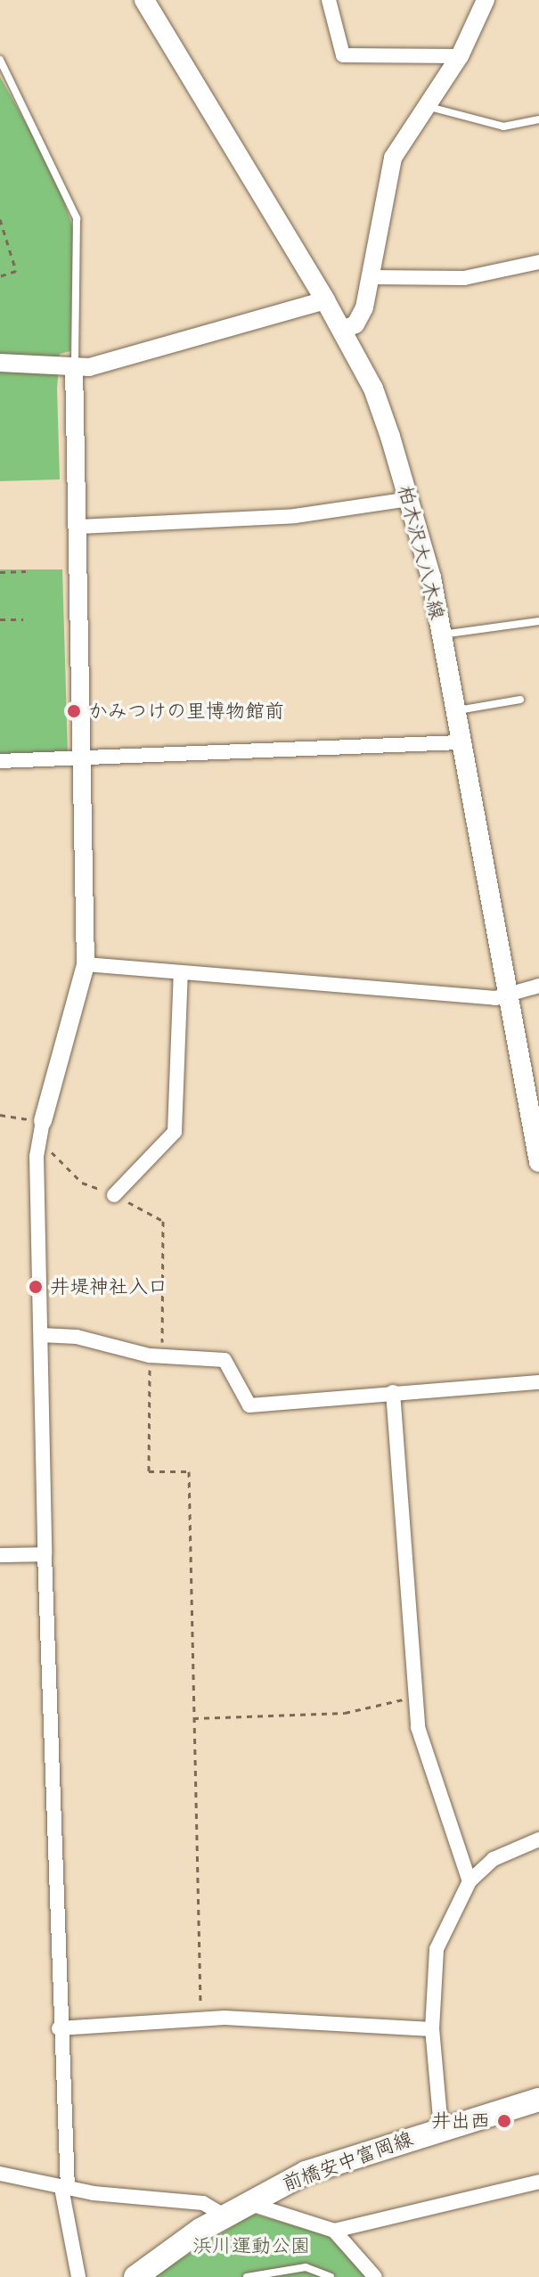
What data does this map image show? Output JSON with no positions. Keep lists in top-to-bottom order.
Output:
{
  "streets": {
    "main road": ["柏木沢大八木線", "前橋安中富岡線"]
  },
  "parks": ["浜川運動公園"],
  "places": ["かみつけの里博物館前", "井堤神社入口", "井出西"]
}
